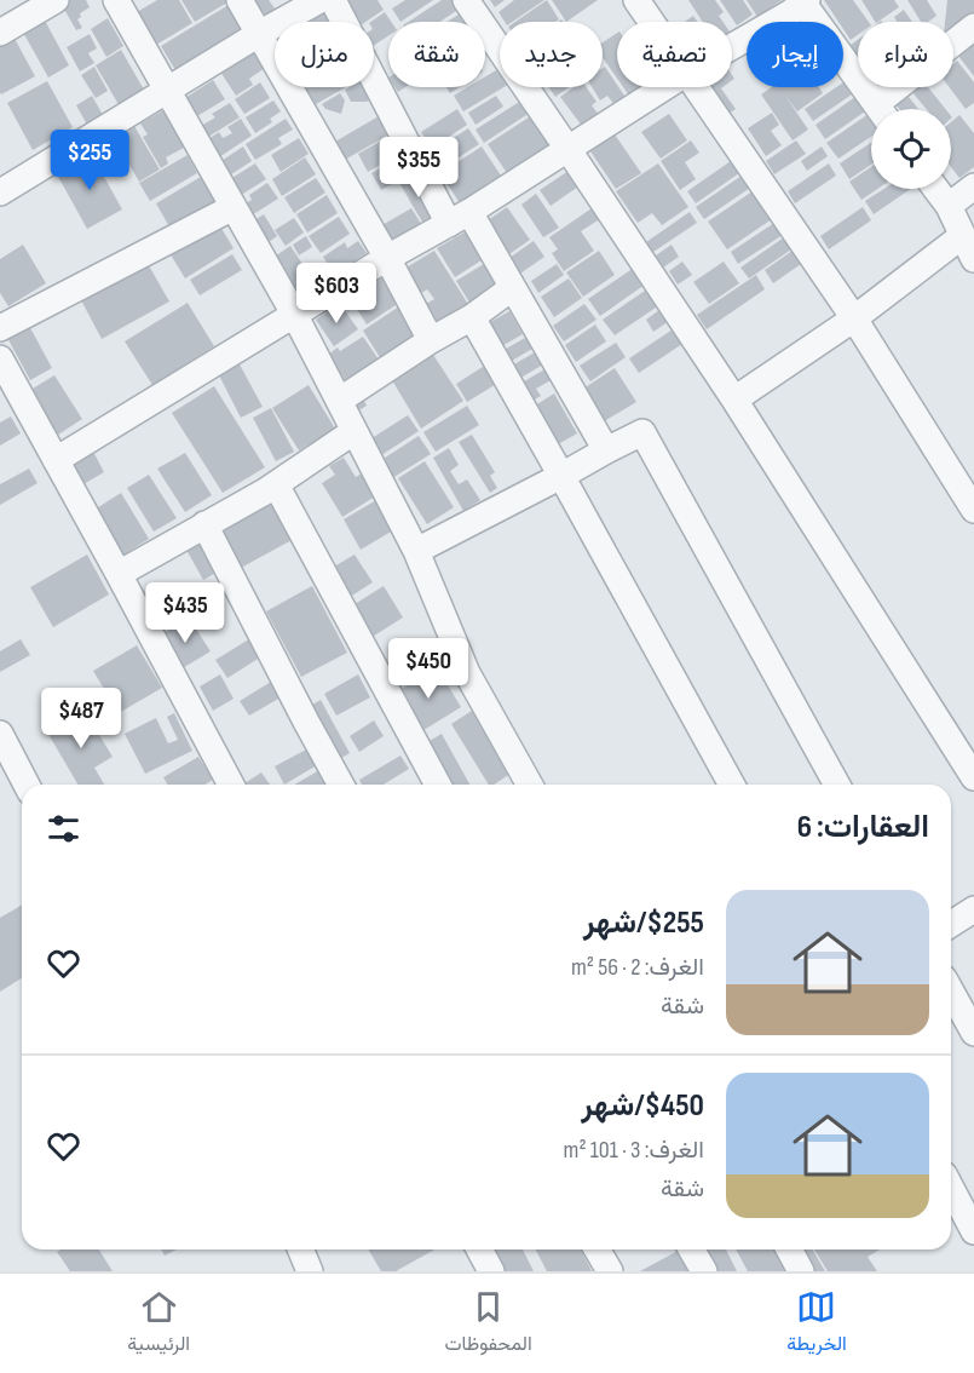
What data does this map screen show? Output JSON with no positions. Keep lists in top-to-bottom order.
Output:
{
  "page": {
    "chip": [
      "شراء",
      "إيجار",
      "تصفية",
      "جديد",
      "شقة",
      "منزل"
    ],
    "price": [
      "$255",
      "$355",
      "$603",
      "$435",
      "$450",
      "$487"
    ],
    "heading": "العقارات: 6",
    "list": [
      {
        "name": "$255/شهر",
        "note": "الغرف: 2 · 56 m² · شقة"
      },
      {
        "name": "$450/شهر",
        "note": "الغرف: 3 · 101 m² · شقة"
      }
    ],
    "tabs": ["الخريطة", "المحفوظات", "الرئيسية"]
  }
}
